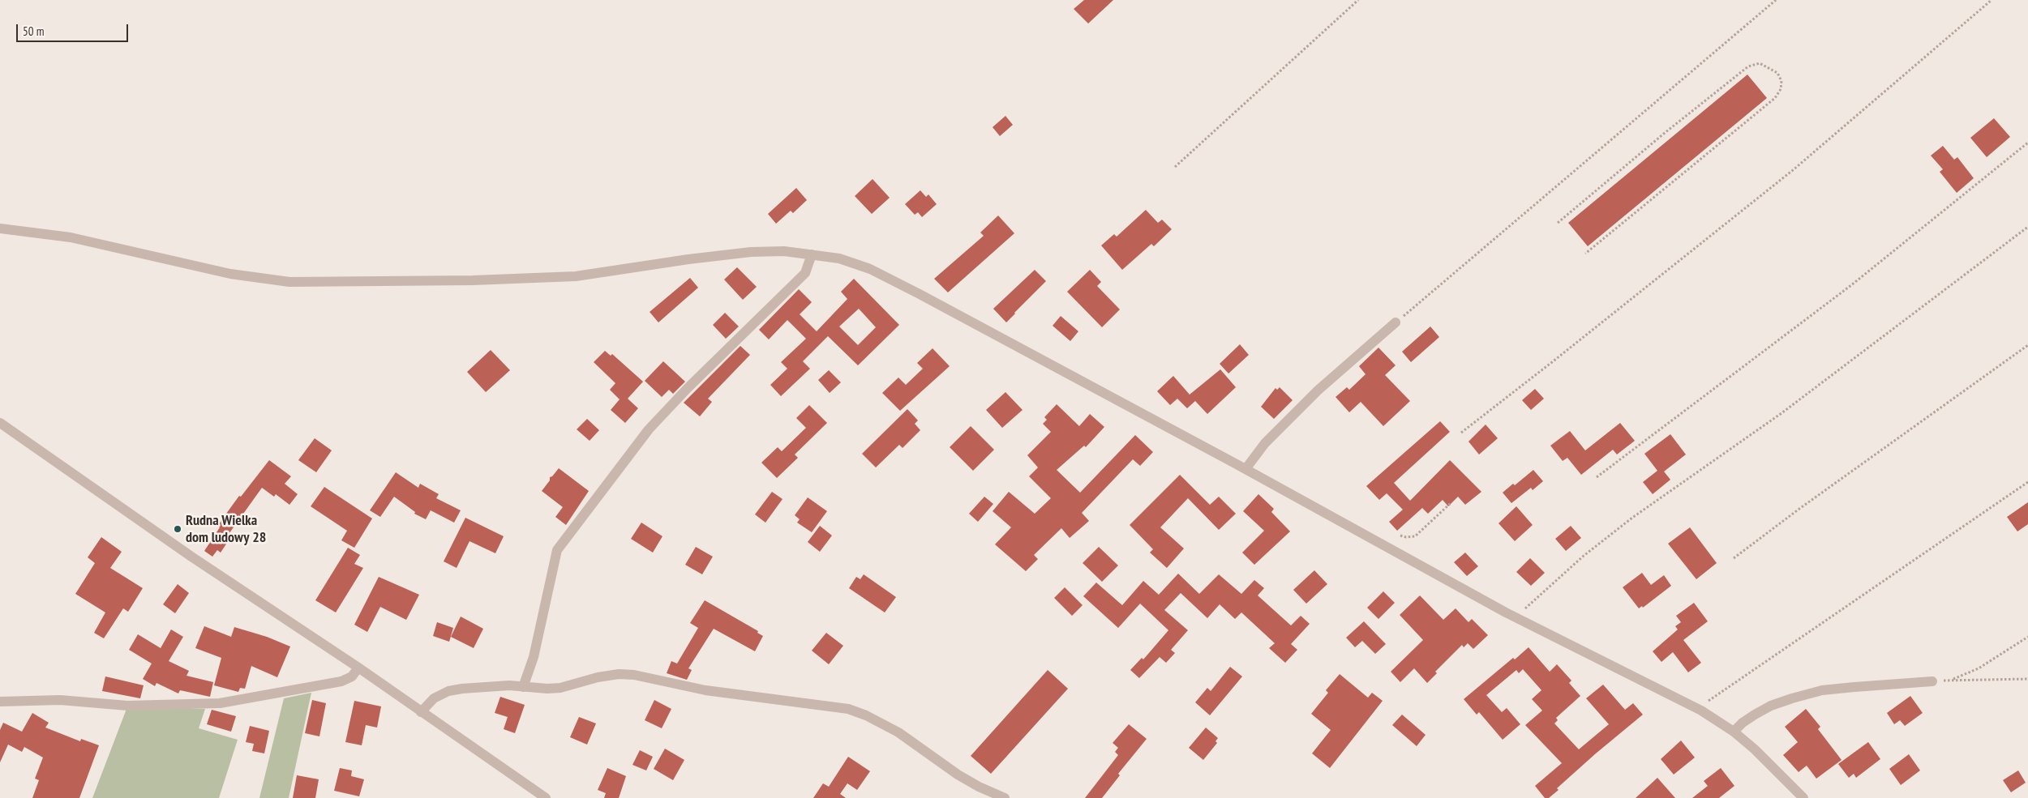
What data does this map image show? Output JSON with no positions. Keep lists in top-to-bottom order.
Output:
{
  "places": ["Rudna Wielka dom ludowy 28"],
  "scale_bar": "50 m"
}
